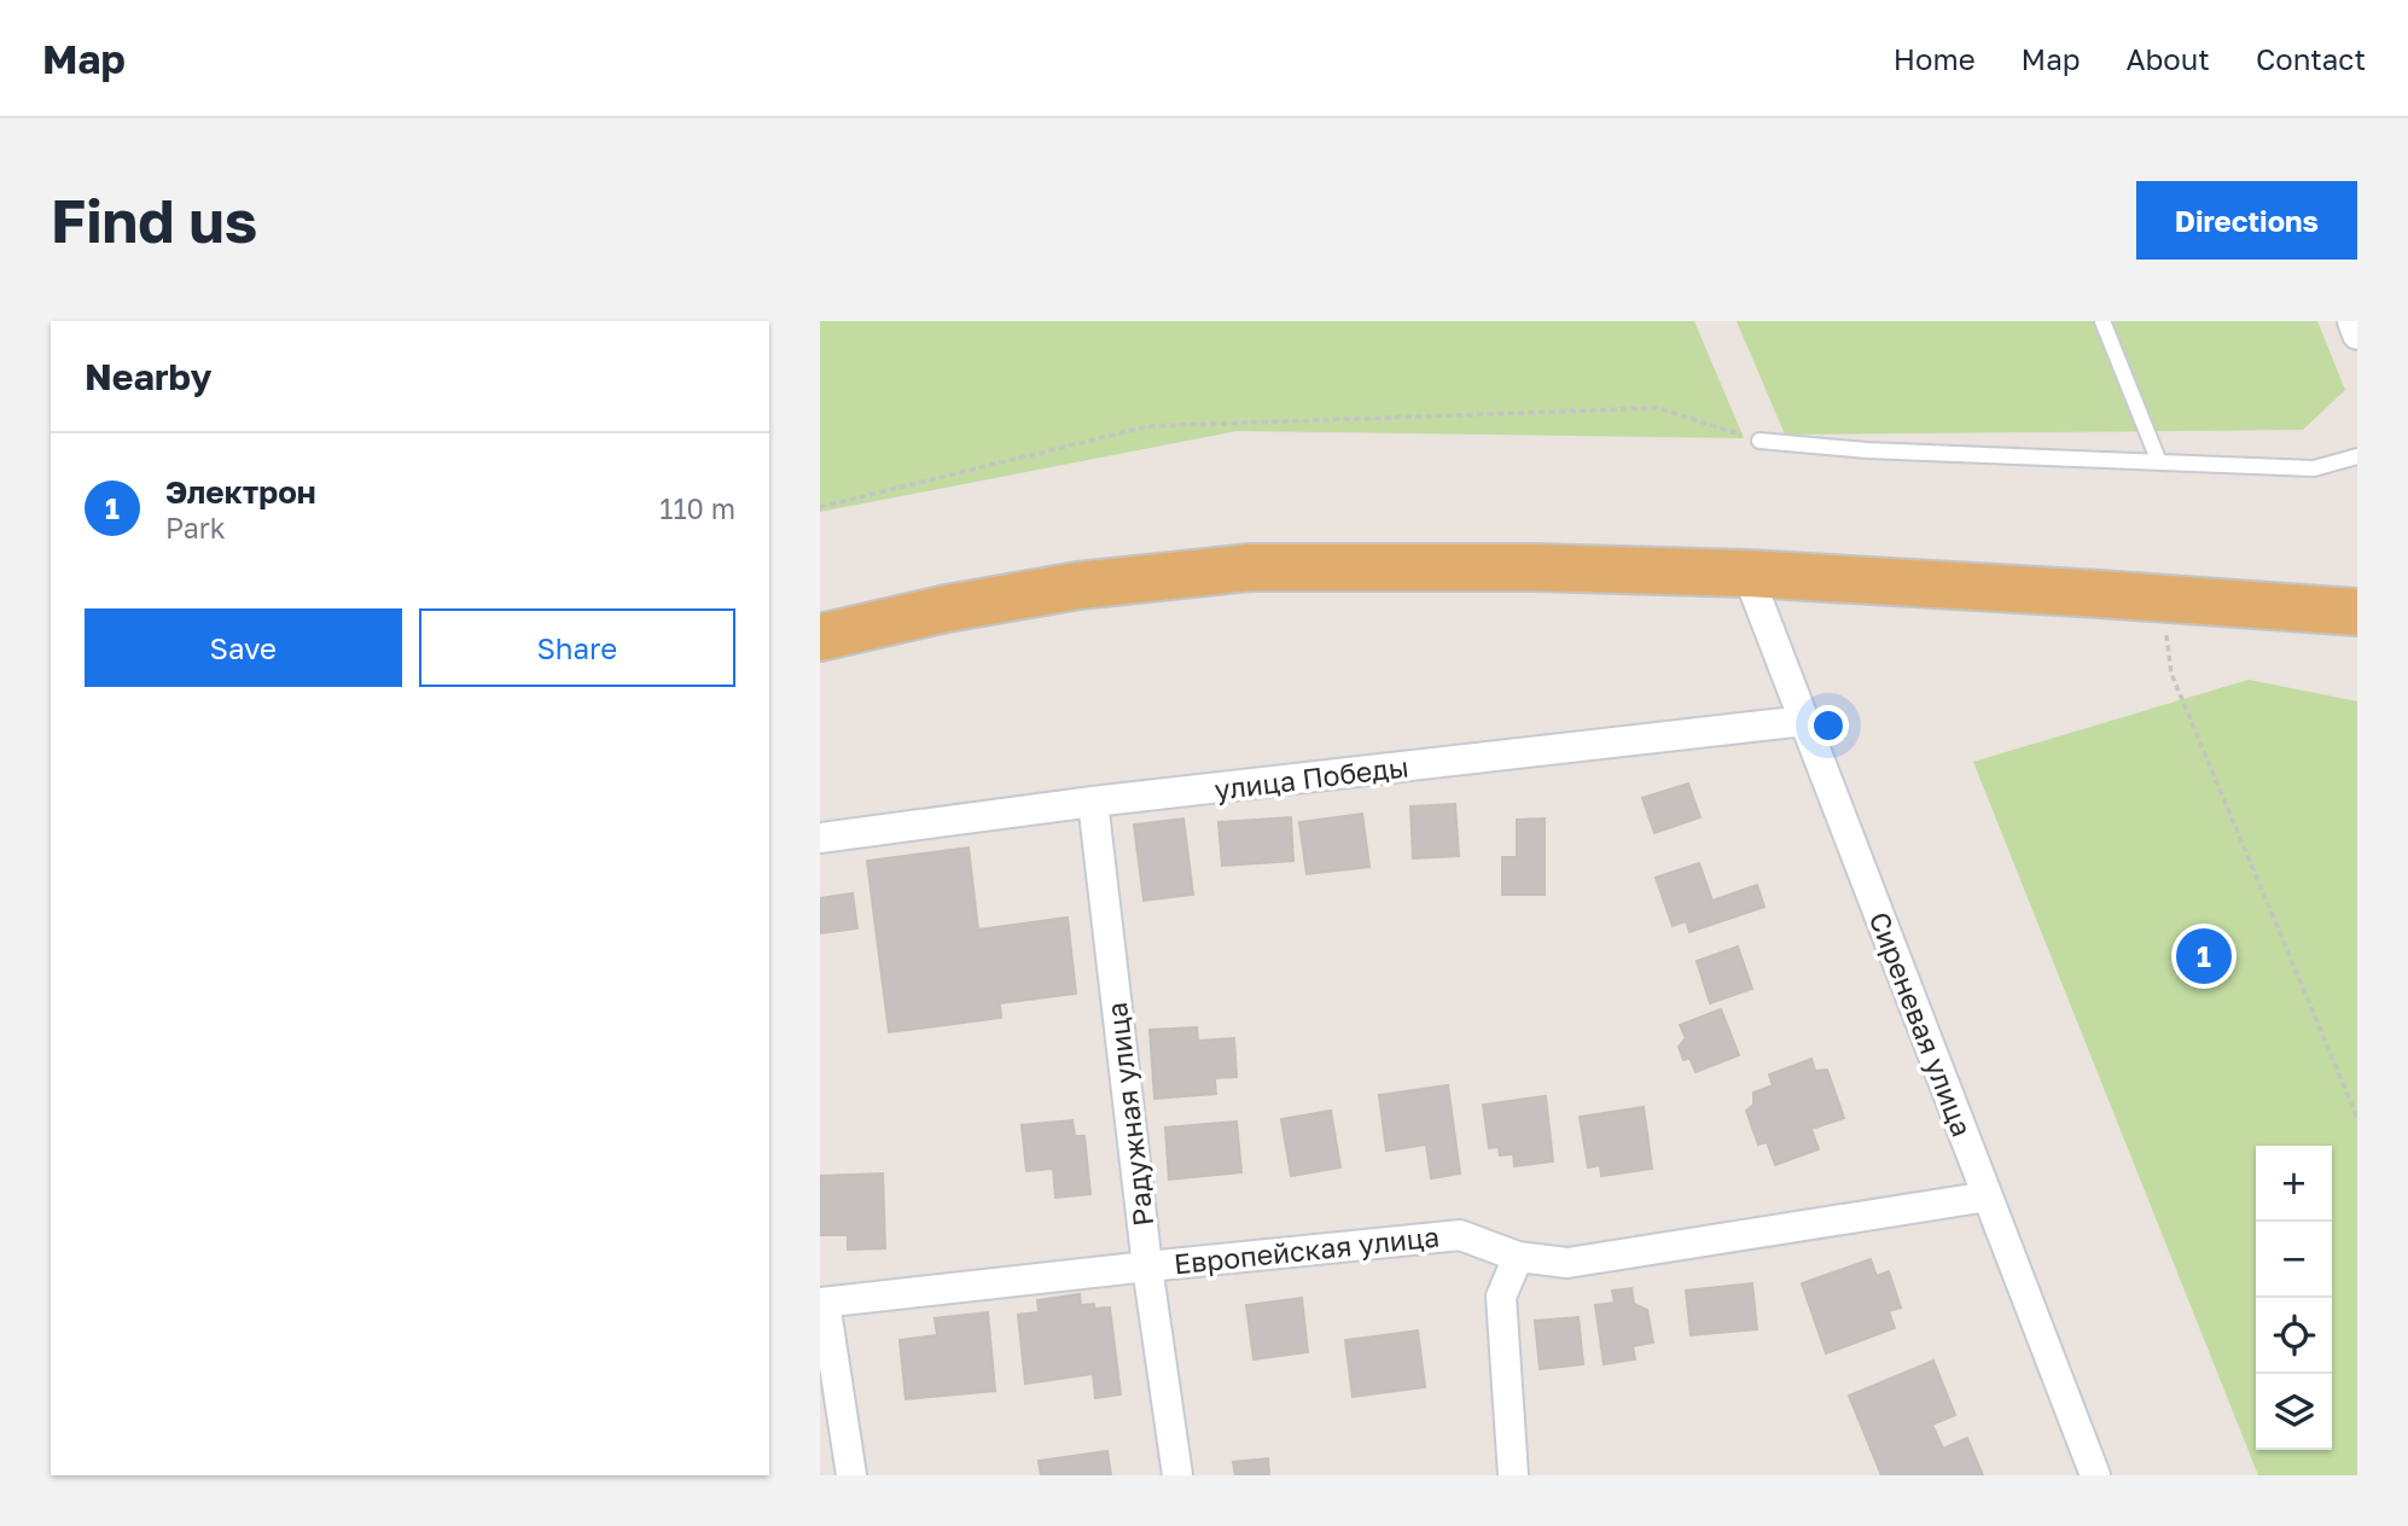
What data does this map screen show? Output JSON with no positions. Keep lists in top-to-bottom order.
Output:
{
  "streets": {
    "street": [
      "улица Победы",
      "Сиреневая улица",
      "Радужная улица",
      "Европейская улица"
    ]
  },
  "crossings": [
    ["улица Победы", "Сиреневая улица"],
    ["улица Победы", "Радужная улица"],
    ["Сиреневая улица", "Европейская улица"],
    ["Радужная улица", "Европейская улица"]
  ],
  "page": {
    "header": "Map",
    "nav": [
      "Home",
      "Map",
      "About",
      "Contact"
    ],
    "buttons": [
      "Directions",
      ["Save", "Share"]
    ],
    "title": "Find us",
    "heading": "Nearby",
    "list": [
      {
        "mark": "1",
        "name": "Электрон",
        "note": "Park",
        "value": "110 m"
      }
    ],
    "pins": "1",
    "map_buttons": ["+", "−"]
  }
}
